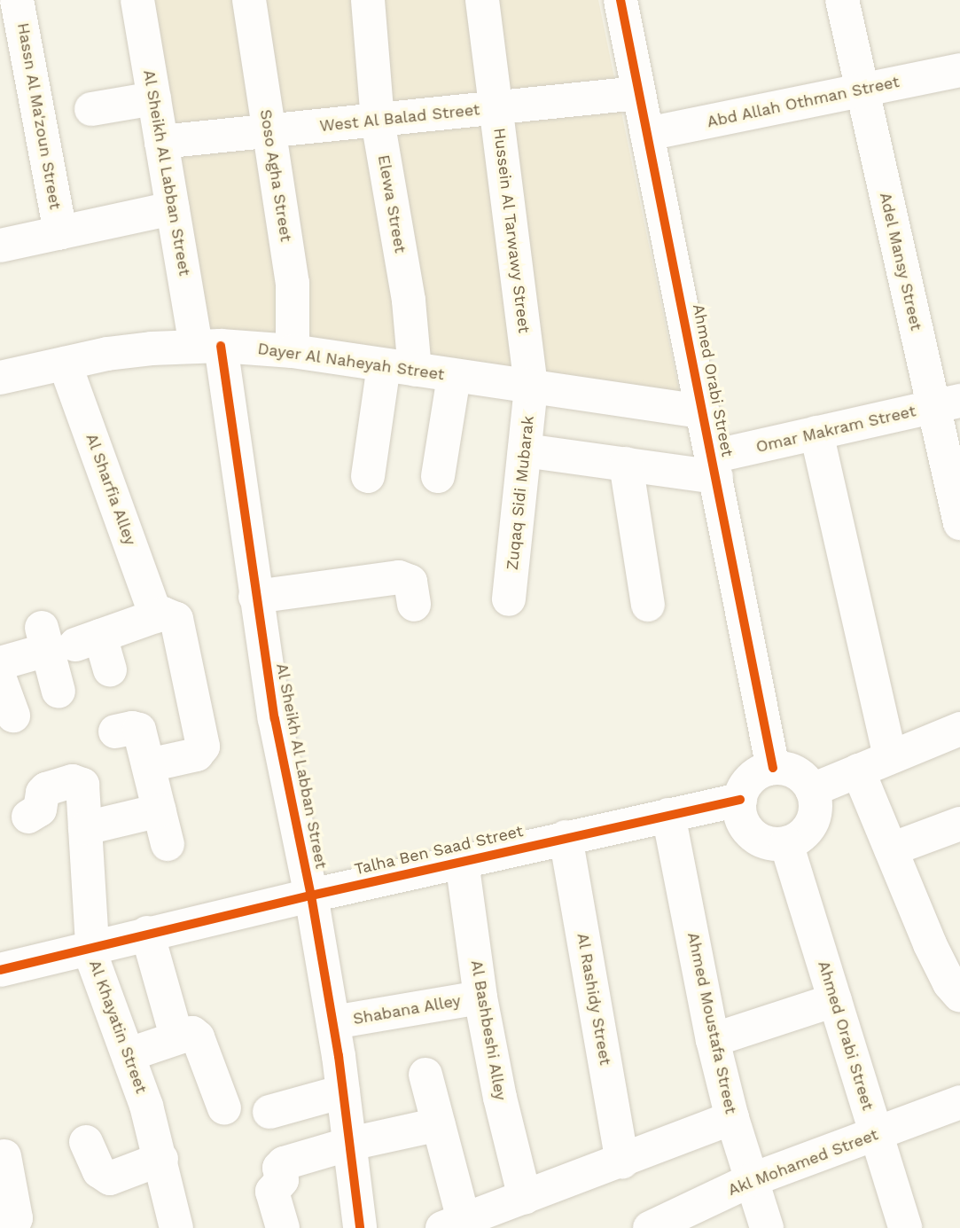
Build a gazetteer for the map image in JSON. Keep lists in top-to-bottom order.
{
  "streets": {
    "street": [
      "Abd Allah Othman Street",
      "Hassn Al Ma'zoun Street",
      "West Al Balad Street",
      "Al Sheikh Al Labban Street",
      "Soso Agha Street",
      "Elewa Street",
      "Hussein Al Tarwawy Street",
      "Adel Mansy Street",
      "Dayer Al Naheyah Street",
      "Ahmed Orabi Street",
      "Omar Makram Street",
      "Al Sharfia Alley",
      "Zuqaq Sidi Mubarak",
      "Talha Ben Saad Street",
      "Al Rashidy Street",
      "Shabana Alley",
      "Ahmed Moustafa Street",
      "Al Khayatin Street",
      "Al Bashbeshi Alley",
      "Akl Mohamed Street"
    ]
  },
  "crossings": [
    ["Abd Allah Othman Street", "Adel Mansy Street"],
    ["Abd Allah Othman Street", "Ahmed Orabi Street"],
    ["West Al Balad Street", "Al Sheikh Al Labban Street"],
    ["West Al Balad Street", "Soso Agha Street"],
    ["West Al Balad Street", "Elewa Street"],
    ["West Al Balad Street", "Hussein Al Tarwawy Street"],
    ["West Al Balad Street", "Ahmed Orabi Street"],
    ["Al Sheikh Al Labban Street", "Dayer Al Naheyah Street"],
    ["Al Sheikh Al Labban Street", "Talha Ben Saad Street"],
    ["Al Sheikh Al Labban Street", "Shabana Alley"],
    ["Soso Agha Street", "Dayer Al Naheyah Street"],
    ["Elewa Street", "Dayer Al Naheyah Street"],
    ["Hussein Al Tarwawy Street", "Dayer Al Naheyah Street"],
    ["Hussein Al Tarwawy Street", "Zuqaq Sidi Mubarak"],
    ["Adel Mansy Street", "Omar Makram Street"],
    ["Dayer Al Naheyah Street", "Ahmed Orabi Street"],
    ["Dayer Al Naheyah Street", "Al Sharfia Alley"],
    ["Dayer Al Naheyah Street", "Zuqaq Sidi Mubarak"],
    ["Ahmed Orabi Street", "Omar Makram Street"],
    ["Ahmed Orabi Street", "Talha Ben Saad Street"],
    ["Ahmed Orabi Street", "Akl Mohamed Street"],
    ["Talha Ben Saad Street", "Al Rashidy Street"],
    ["Talha Ben Saad Street", "Ahmed Moustafa Street"],
    ["Talha Ben Saad Street", "Al Khayatin Street"],
    ["Talha Ben Saad Street", "Al Bashbeshi Alley"],
    ["Shabana Alley", "Al Bashbeshi Alley"],
    ["Ahmed Moustafa Street", "Akl Mohamed Street"]
  ]
}
